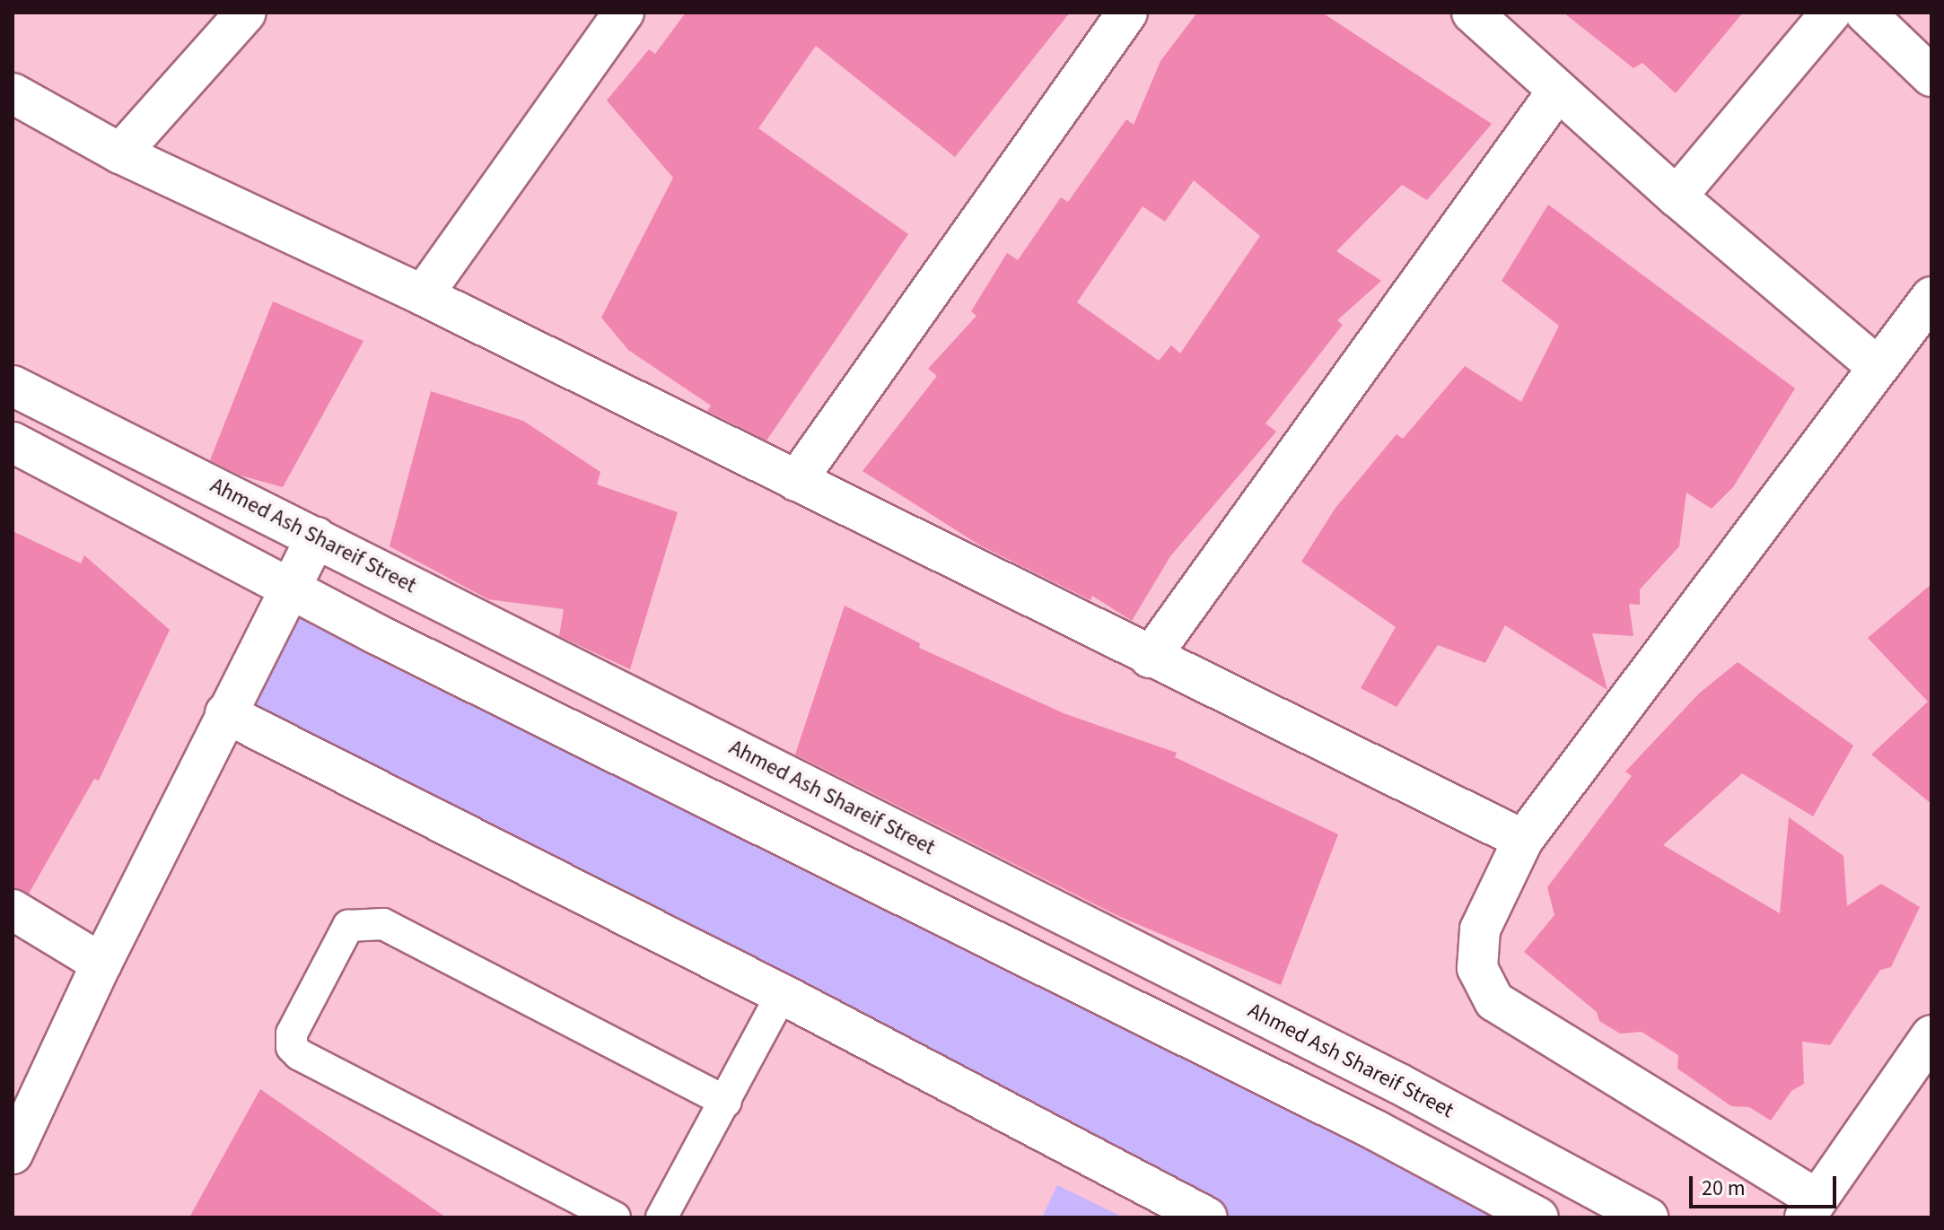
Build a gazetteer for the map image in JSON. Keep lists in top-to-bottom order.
{
  "streets": {
    "street": ["Ahmed Ash Shareif Street"]
  },
  "scale_bar": "20 m"
}
